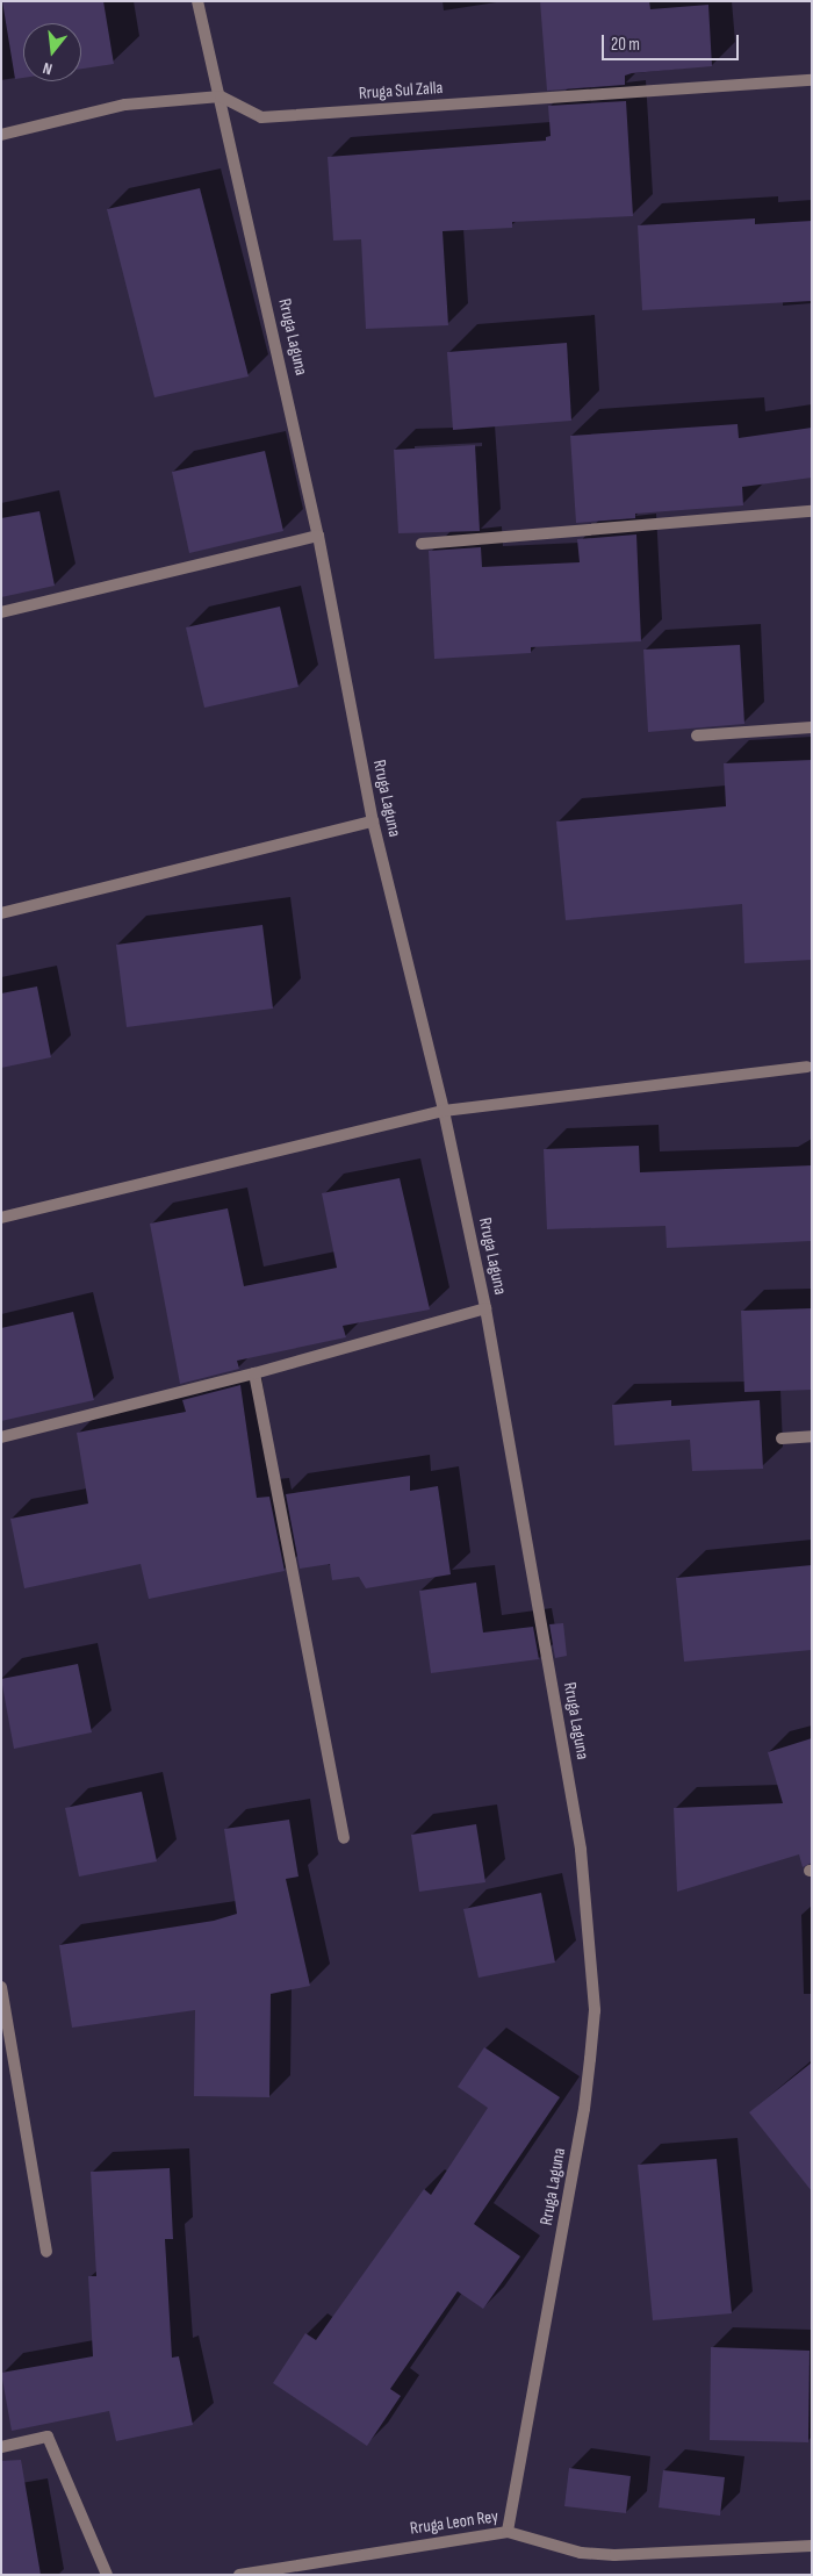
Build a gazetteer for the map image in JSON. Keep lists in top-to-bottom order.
{
  "streets": {
    "street": ["Rruga Sul Zalla", "Rruga Laguna", "Rruga Leon Rey"]
  },
  "crossings": [
    ["Rruga Sul Zalla", "Rruga Laguna"],
    ["Rruga Laguna", "Rruga Leon Rey"]
  ],
  "scale_bar": "20 m",
  "north": "bottom"
}
